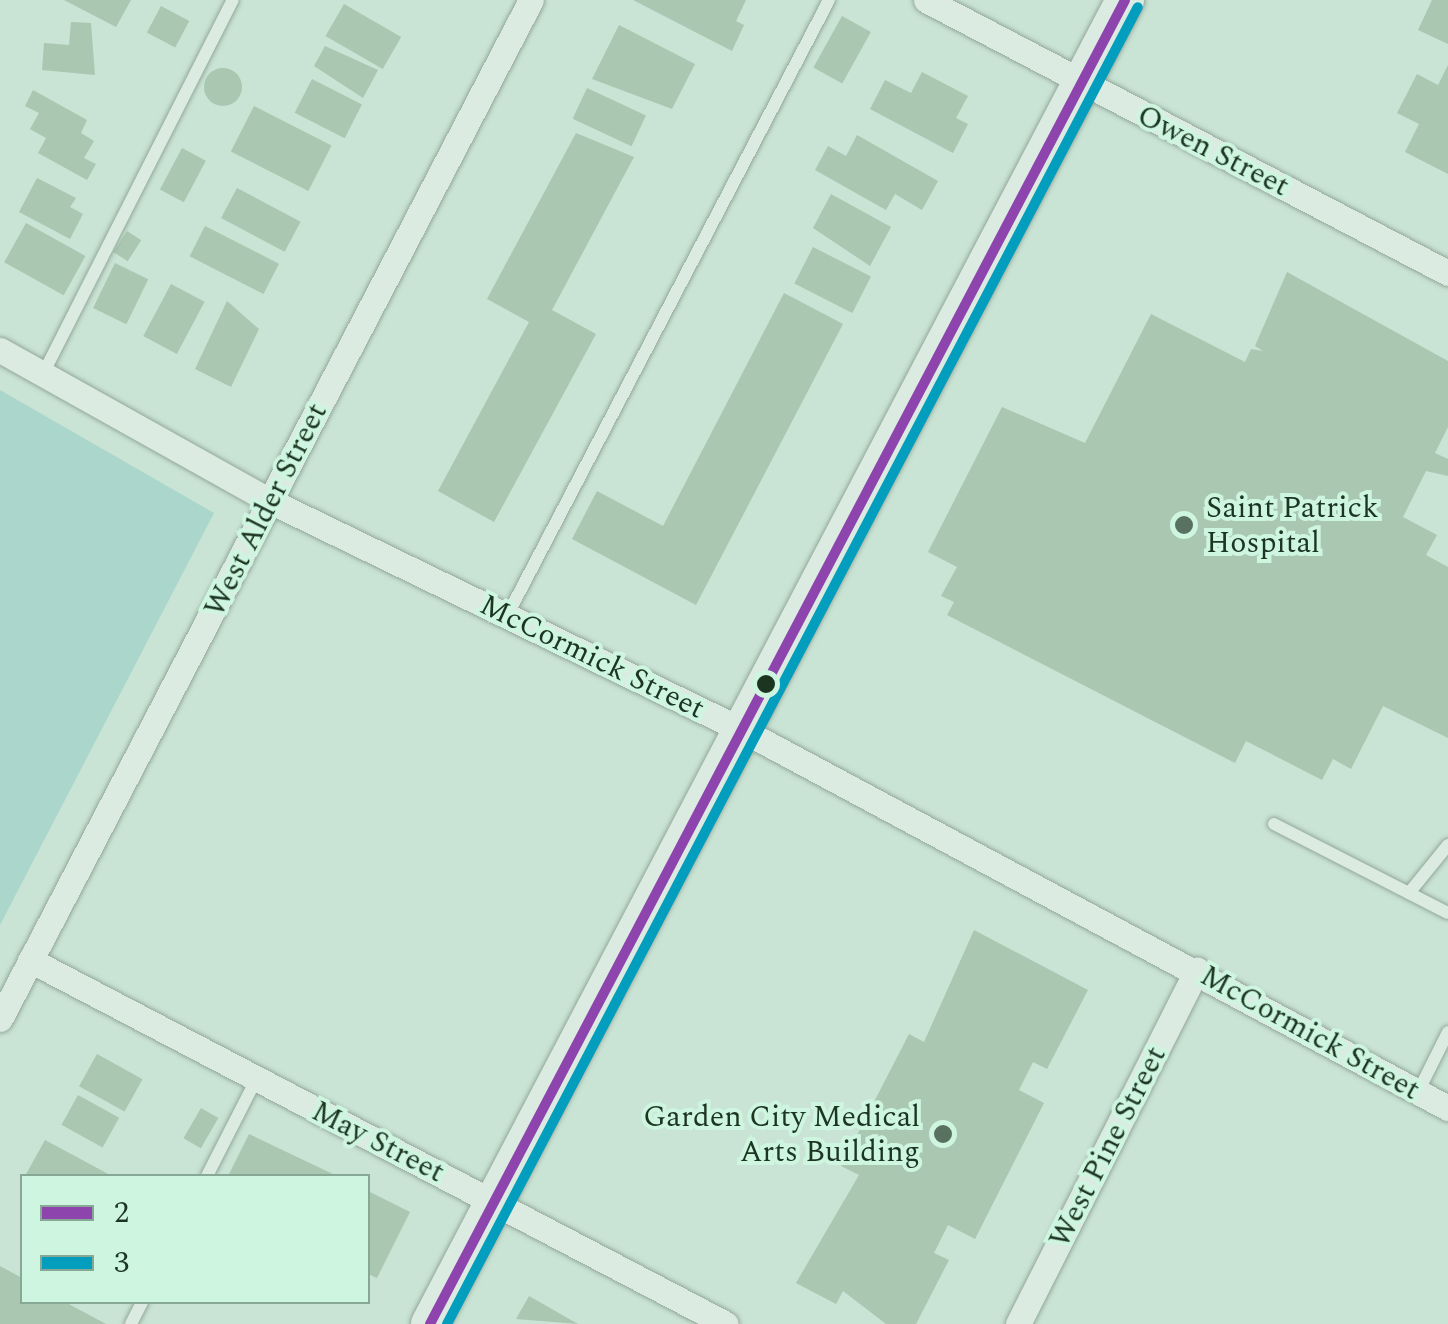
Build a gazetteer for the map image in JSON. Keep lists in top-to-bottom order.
{
  "streets": {
    "street": [
      "Owen Street",
      "West Alder Street",
      "McCormick Street",
      "May Street",
      "West Pine Street"
    ]
  },
  "crossings": [
    ["West Alder Street", "McCormick Street"],
    ["West Alder Street", "May Street"],
    ["McCormick Street", "West Pine Street"]
  ],
  "places": ["Saint Patrick Hospital", "Garden City Medical Arts Building"],
  "lines": ["transit line 2", "transit line 3"],
  "legend": ["2", "3"]
}
